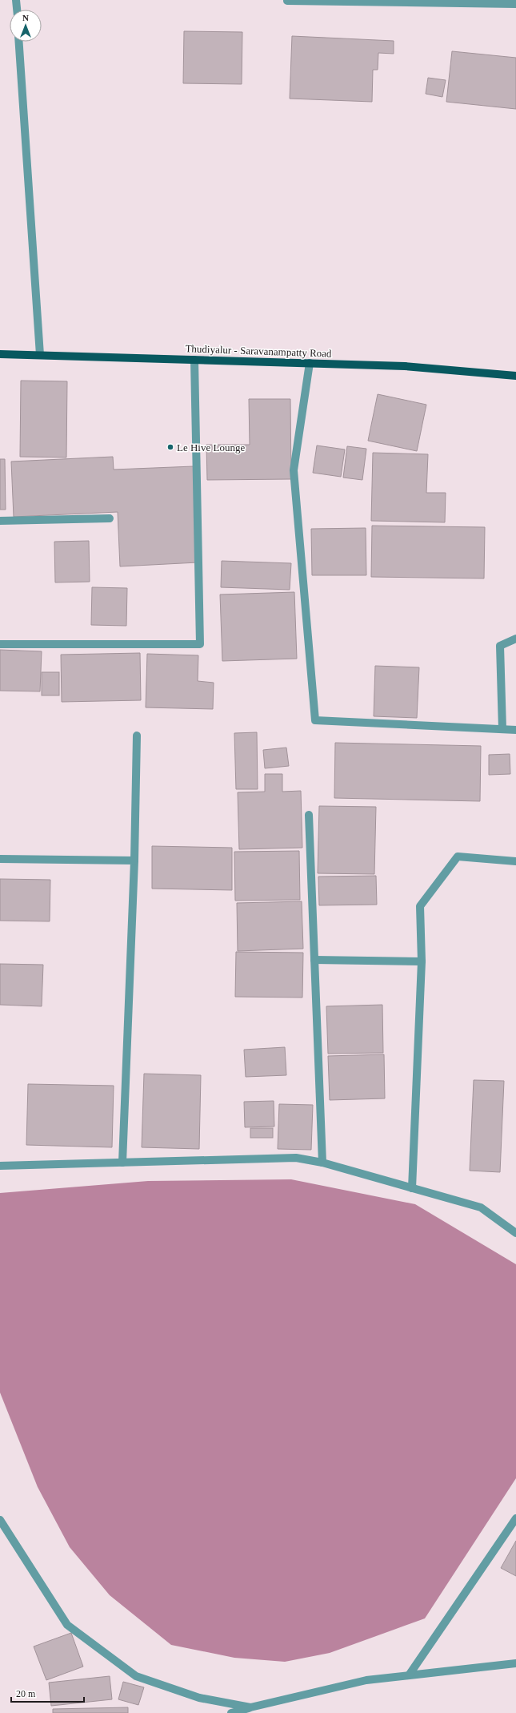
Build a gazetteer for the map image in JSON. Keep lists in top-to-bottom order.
{
  "streets": {
    "main road": ["Thudiyalur - Saravanampatty Road"]
  },
  "places": ["Le Hive Lounge"],
  "scale_bar": "20 m",
  "north": "top"
}
